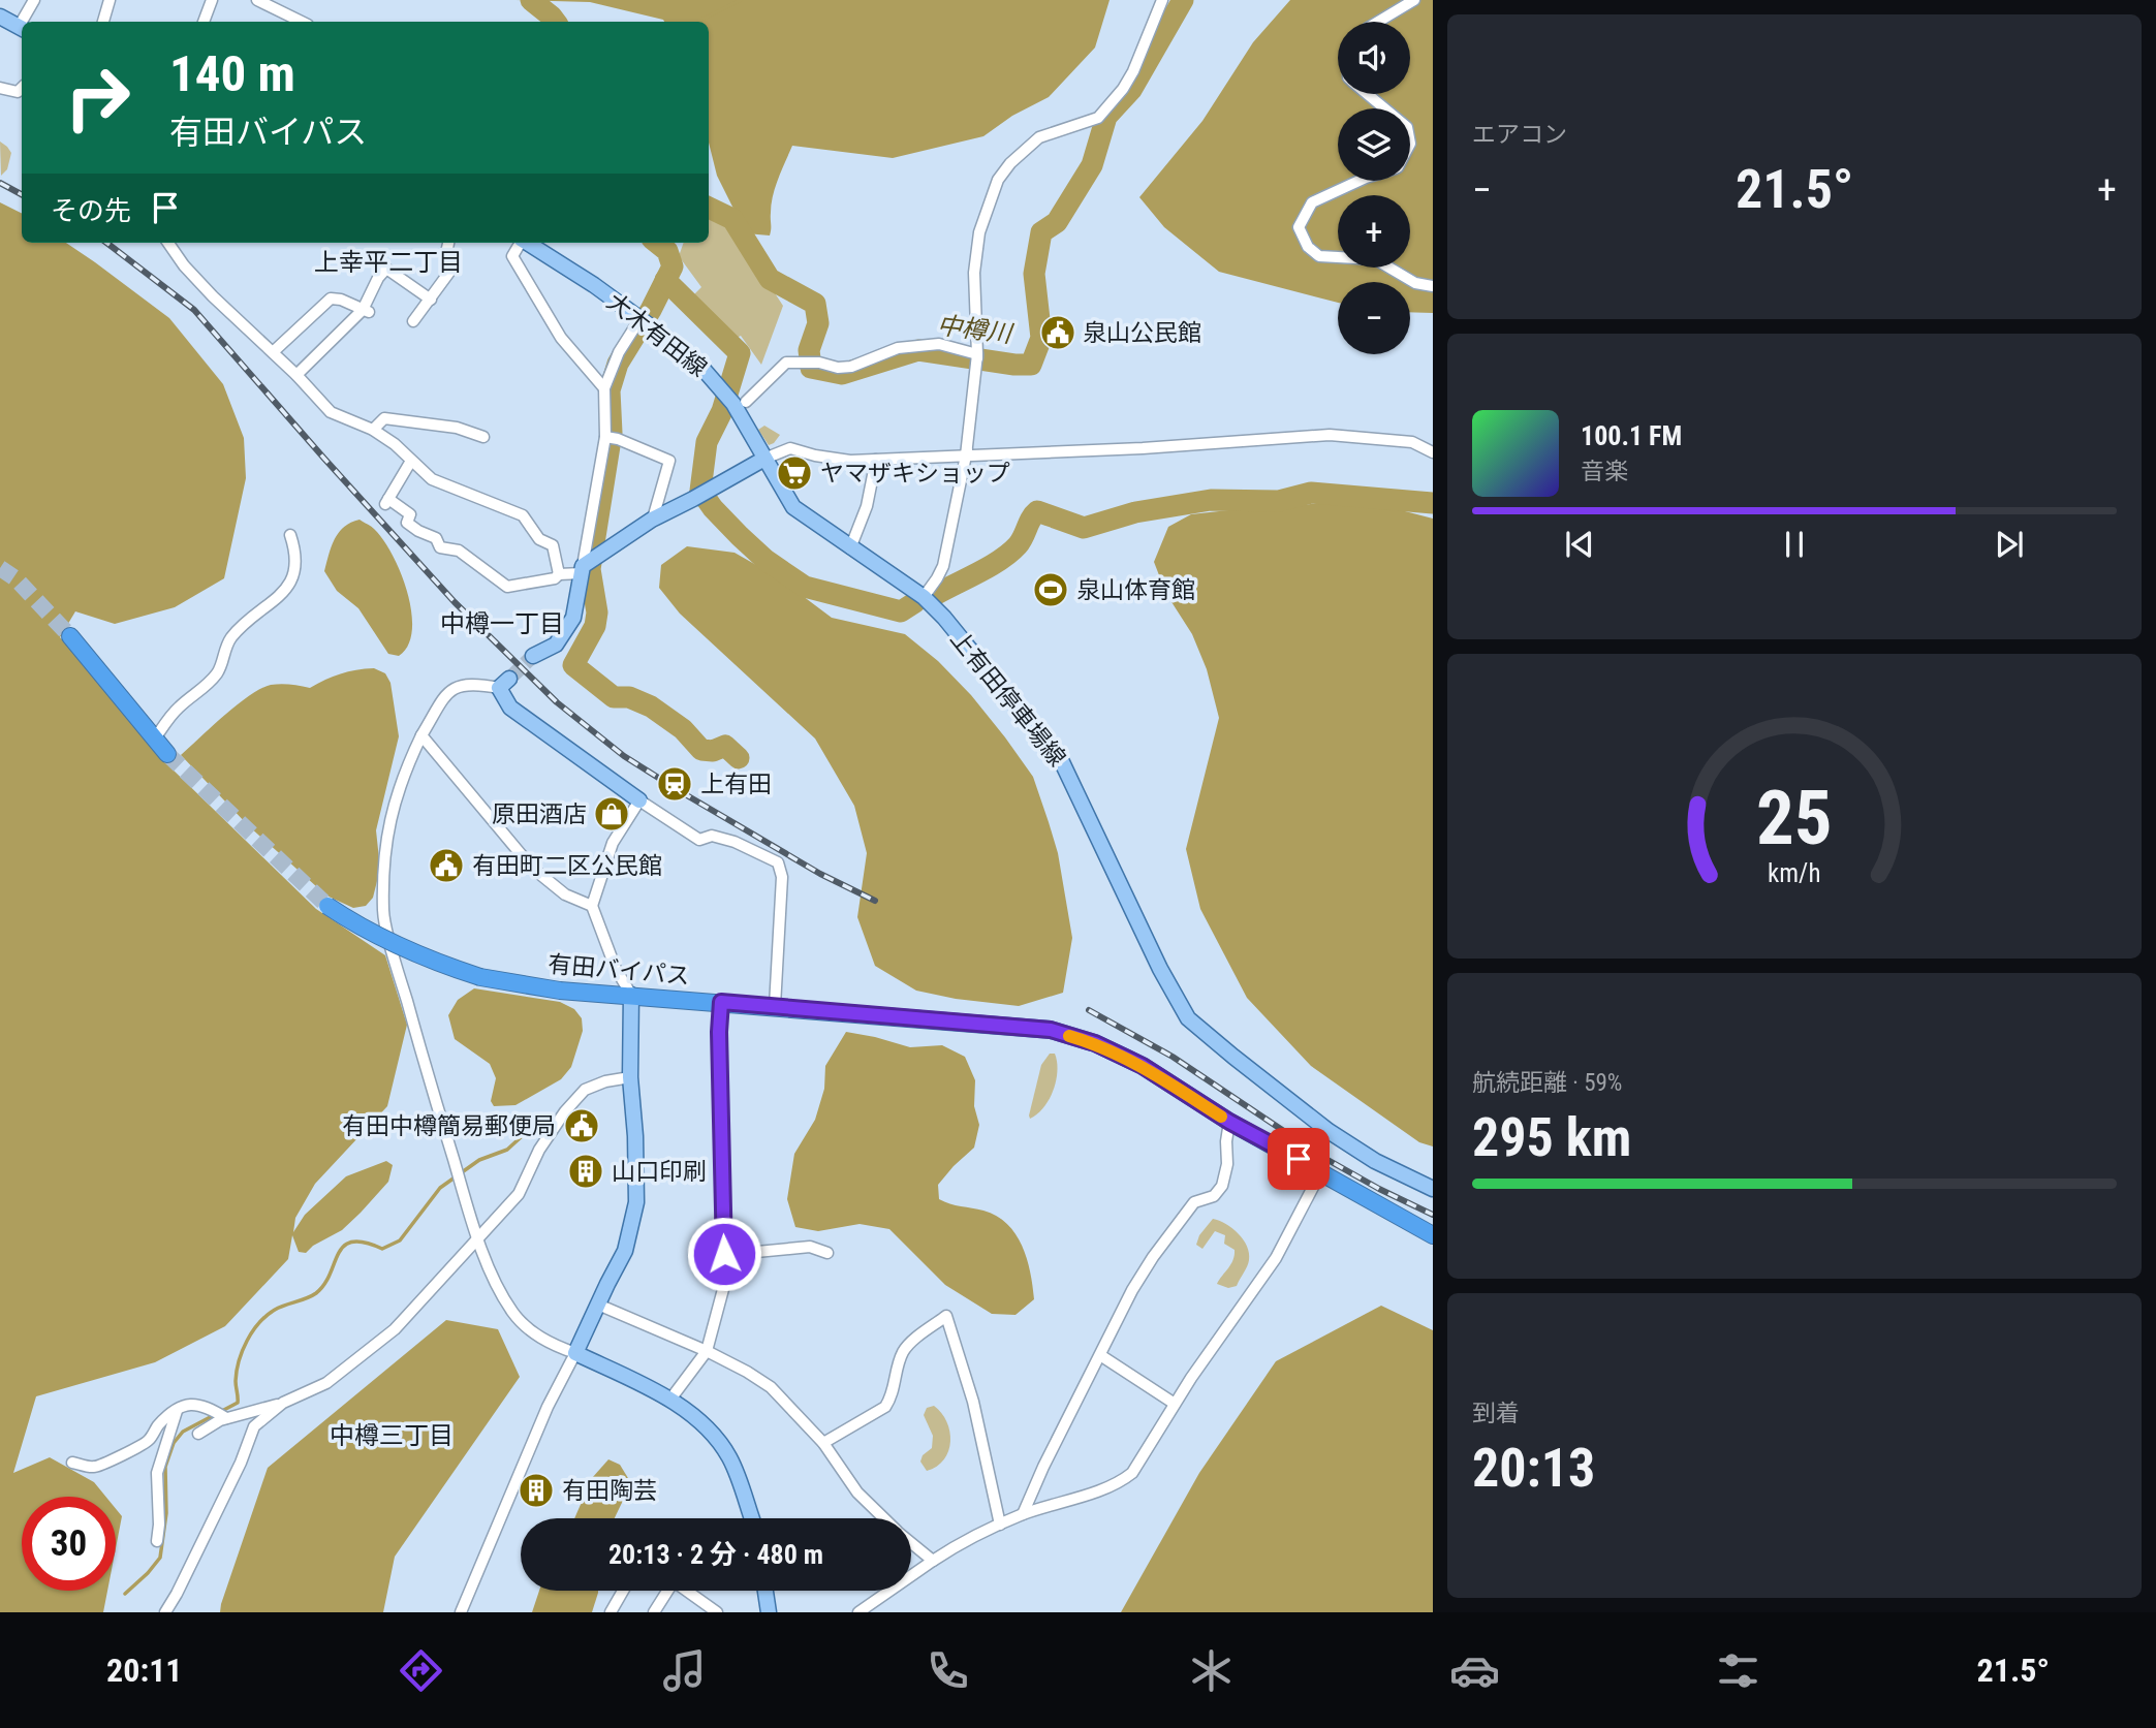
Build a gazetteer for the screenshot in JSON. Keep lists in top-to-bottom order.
{
  "streets": {
    "highway": ["有田バイパス"],
    "main road": ["大木有田線", "上有田停車場線"]
  },
  "crossings": [
    ["大木有田線", "上有田停車場線"]
  ],
  "districts": ["上幸平二丁目", "中樽一丁目", "中樽三丁目"],
  "water": ["中樽川"],
  "places": {
    "public building": ["泉山公民館", "有田町二区公民館", "有田中樽簡易郵便局"],
    "supermarket": ["ヤマザキショップ"],
    "sports": ["泉山体育館"],
    "station": ["上有田"],
    "shop": ["原田酒店"],
    "building": ["山口印刷", "有田陶芸"]
  },
  "page": {
    "tile": [
      "エアコン",
      ["航続距離 · 59%", "295 km"],
      ["到着", "20:13"]
    ],
    "map_buttons": ["+", "−"],
    "turn": ["140 m", "有田バイパス"],
    "heat": ["−", "21.5°", "+"],
    "then": "その先",
    "song": ["100.1 FM", "音楽"],
    "limit": "30",
    "trip": "20:13 · 2 分 · 480 m",
    "tabs": ["20:11", "21.5°"],
    "gauge": ["25", "km/h"]
  }
}
